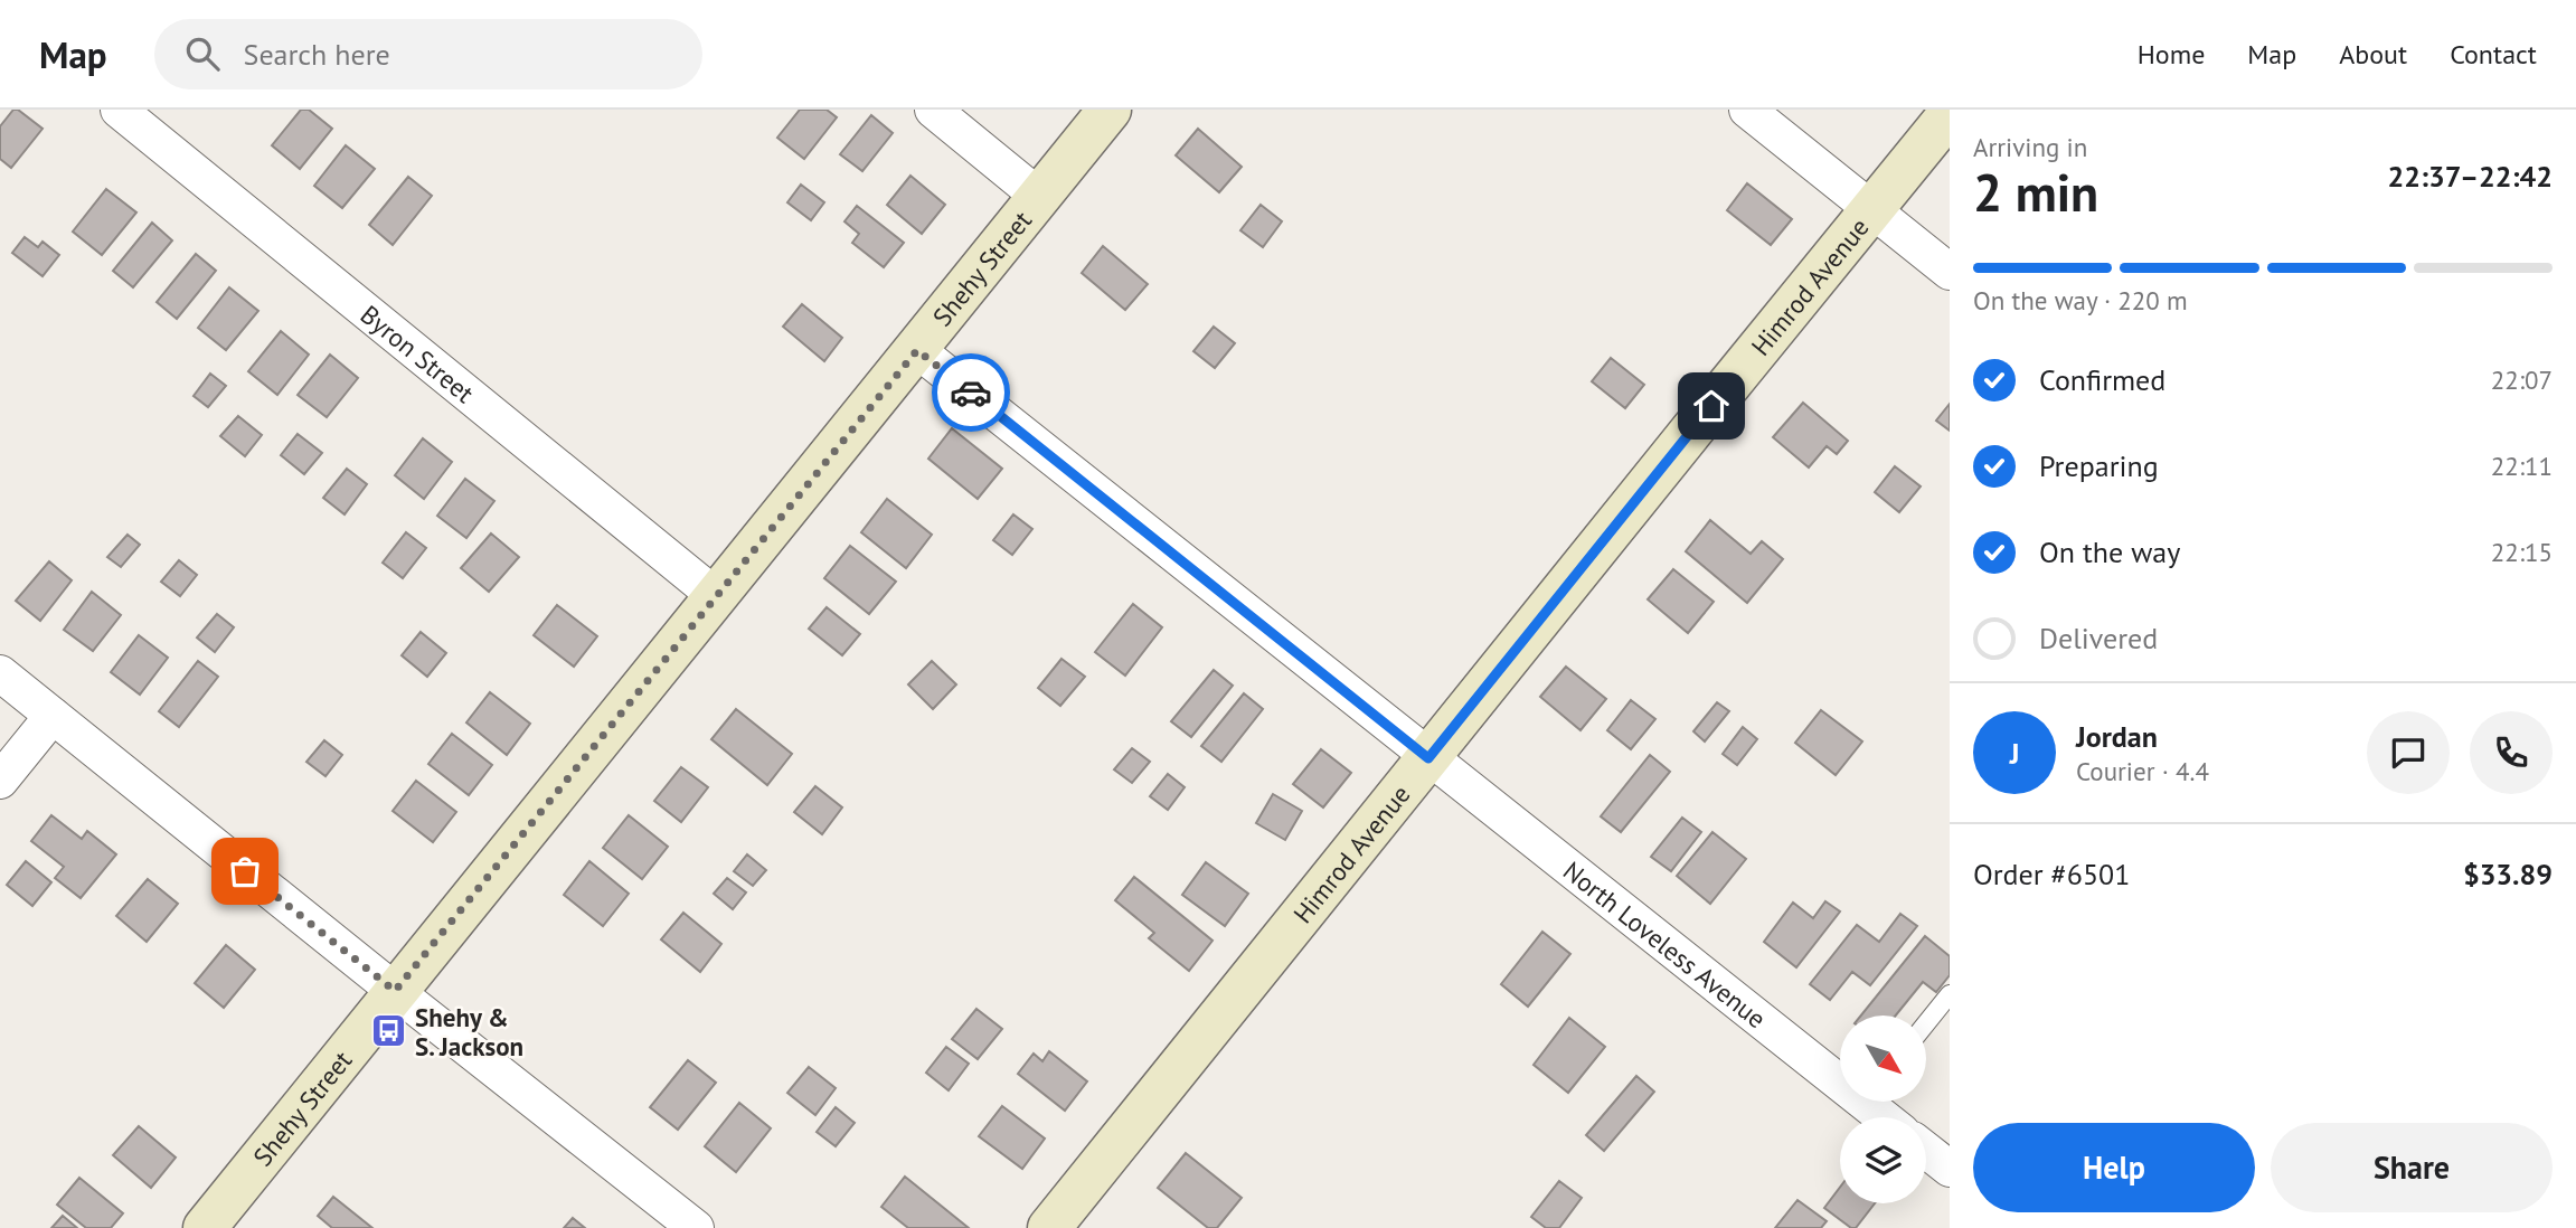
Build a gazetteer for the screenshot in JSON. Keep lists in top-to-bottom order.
{
  "streets": {
    "street": [
      "Shehy Street",
      "Himrod Avenue",
      "Byron Street",
      "North Loveless Avenue"
    ]
  },
  "crossings": [
    ["Shehy Street", "Byron Street"],
    ["Shehy Street", "North Loveless Avenue"],
    ["Himrod Avenue", "North Loveless Avenue"]
  ],
  "places": {
    "bus stop": ["Shehy & S. Jackson"]
  },
  "north": "bottom right",
  "page": {
    "header": "Map",
    "search": "Search here",
    "nav": [
      "Home",
      "Map",
      "About",
      "Contact"
    ],
    "heading": ["2 min", "Arriving in", "22:37–22:42"],
    "panel": [
      "Jordan",
      "Courier · 4.4",
      "Order #6501",
      "$33.89"
    ],
    "bar": "On the way · 220 m",
    "list": [
      ["Confirmed", "22:07"],
      ["Preparing", "22:11"],
      ["On the way", "22:15"],
      "Delivered"
    ],
    "round": "J",
    "buttons": ["Help", "Share"]
  }
}
